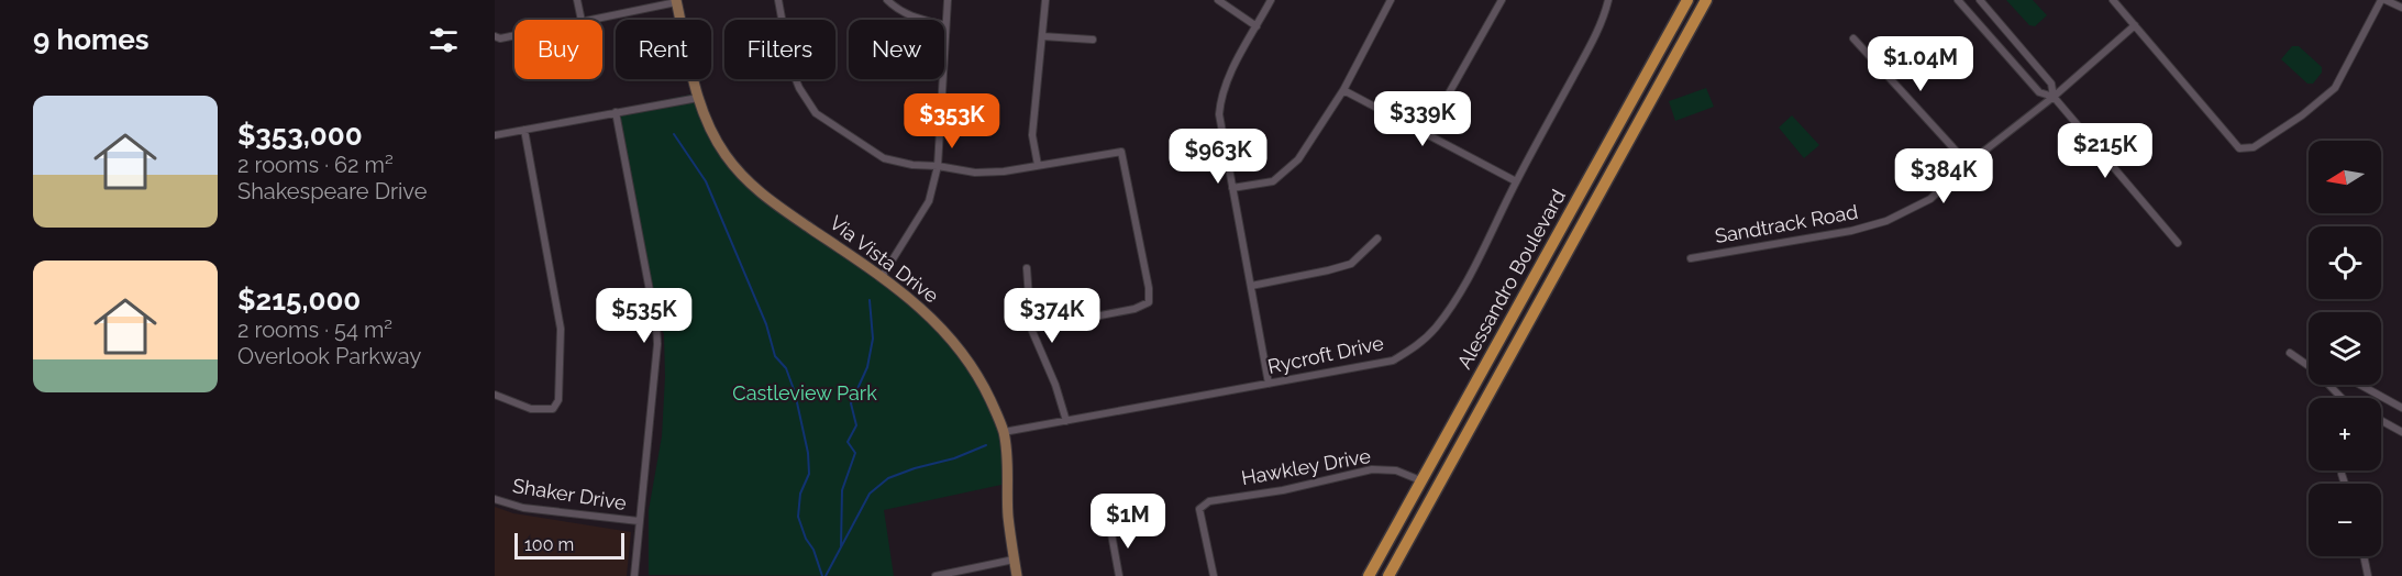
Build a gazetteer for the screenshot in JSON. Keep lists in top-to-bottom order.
{
  "streets": {
    "main road": ["Alessandro Boulevard"],
    "street": [
      "Sandtrack Road",
      "Via Vista Drive",
      "Rycroft Drive",
      "Hawkley Drive",
      "Shaker Drive"
    ]
  },
  "crossings": [
    ["Via Vista Drive", "Rycroft Drive"],
    ["Alessandro Boulevard", "Hawkley Drive"]
  ],
  "parks": ["Castleview Park"],
  "scale_bar": "100 m",
  "north": "left",
  "page": {
    "heading": "9 homes",
    "chip": [
      "Buy",
      "Rent",
      "Filters",
      "New"
    ],
    "price": [
      "$1.04M",
      "$339K",
      "$353K",
      "$215K",
      "$963K",
      "$384K",
      "$535K",
      "$374K",
      "$1M"
    ],
    "list": [
      {
        "name": "$353,000",
        "note": "2 rooms · 62 m² · Shakespeare Drive"
      },
      {
        "name": "$215,000",
        "note": "2 rooms · 54 m² · Overlook Parkway"
      }
    ],
    "map_buttons": ["+", "−"],
    "scale": "100 m"
  }
}
